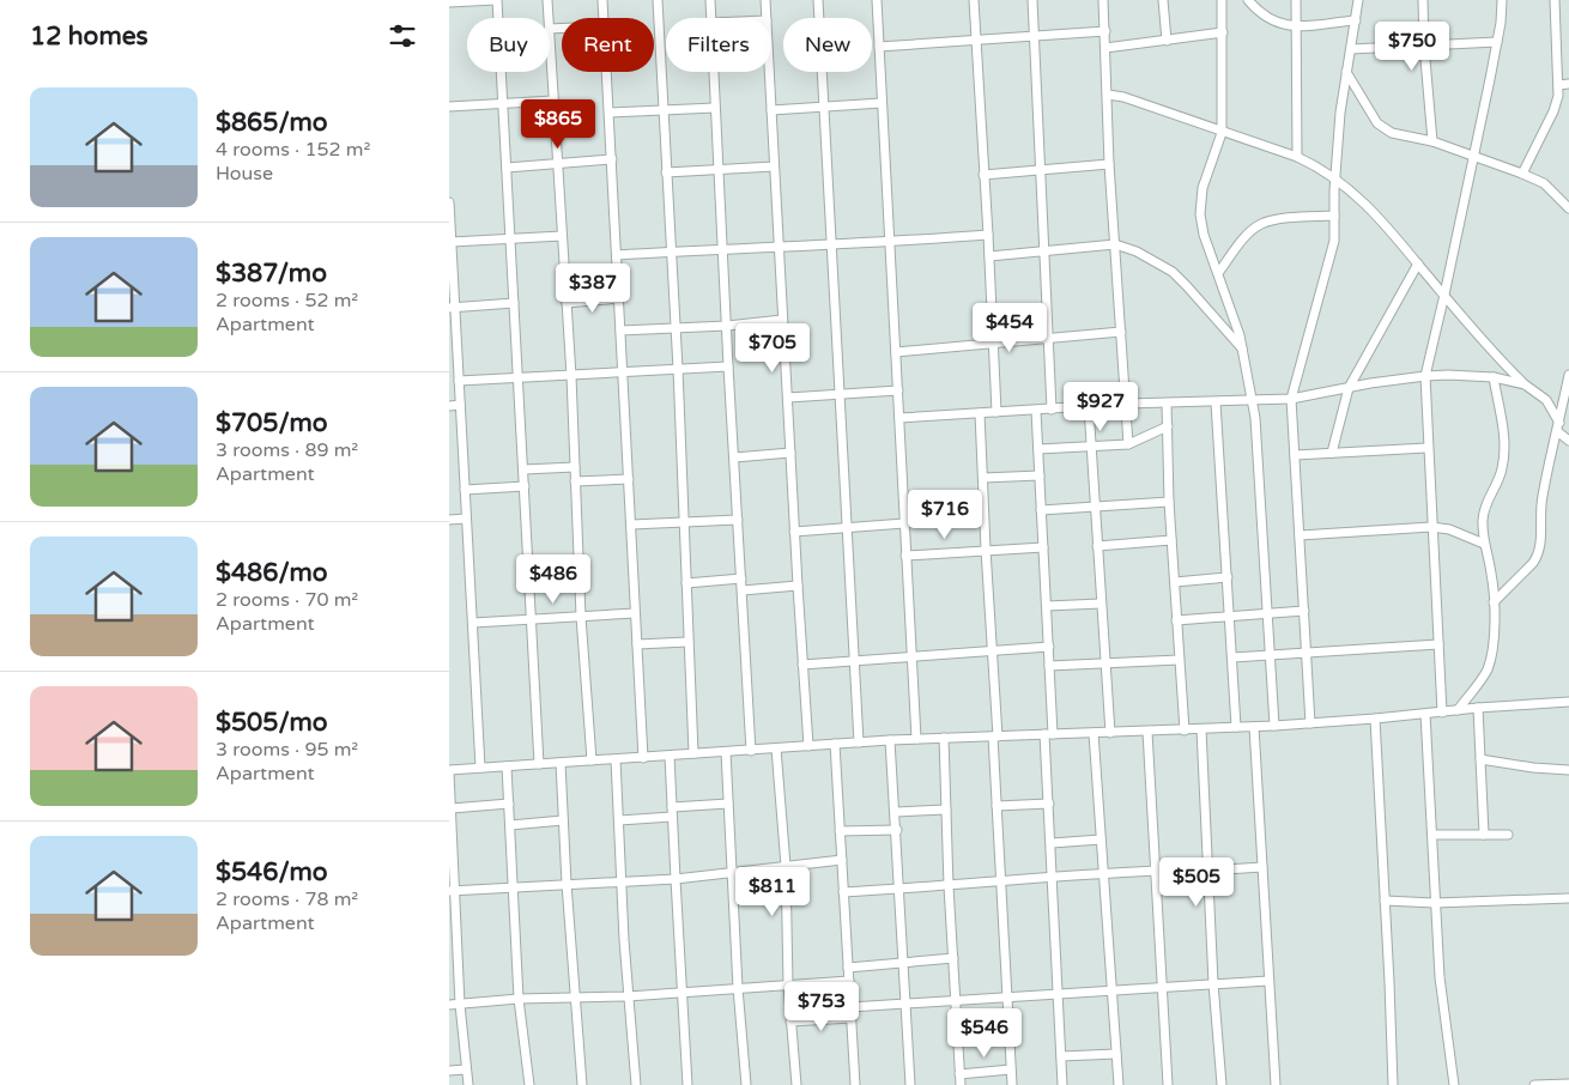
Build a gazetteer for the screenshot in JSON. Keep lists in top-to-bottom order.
{
  "page": {
    "heading": "12 homes",
    "chip": [
      "Buy",
      "Rent",
      "Filters",
      "New"
    ],
    "price": [
      "$750",
      "$865",
      "$387",
      "$454",
      "$705",
      "$927",
      "$716",
      "$486",
      "$505",
      "$811",
      "$753",
      "$546"
    ],
    "list": [
      {
        "name": "$865/mo",
        "note": "4 rooms · 152 m² · House"
      },
      {
        "name": "$387/mo",
        "note": "2 rooms · 52 m² · Apartment"
      },
      {
        "name": "$705/mo",
        "note": "3 rooms · 89 m² · Apartment"
      },
      {
        "name": "$486/mo",
        "note": "2 rooms · 70 m² · Apartment"
      },
      {
        "name": "$505/mo",
        "note": "3 rooms · 95 m² · Apartment"
      },
      {
        "name": "$546/mo",
        "note": "2 rooms · 78 m² · Apartment"
      }
    ]
  }
}
